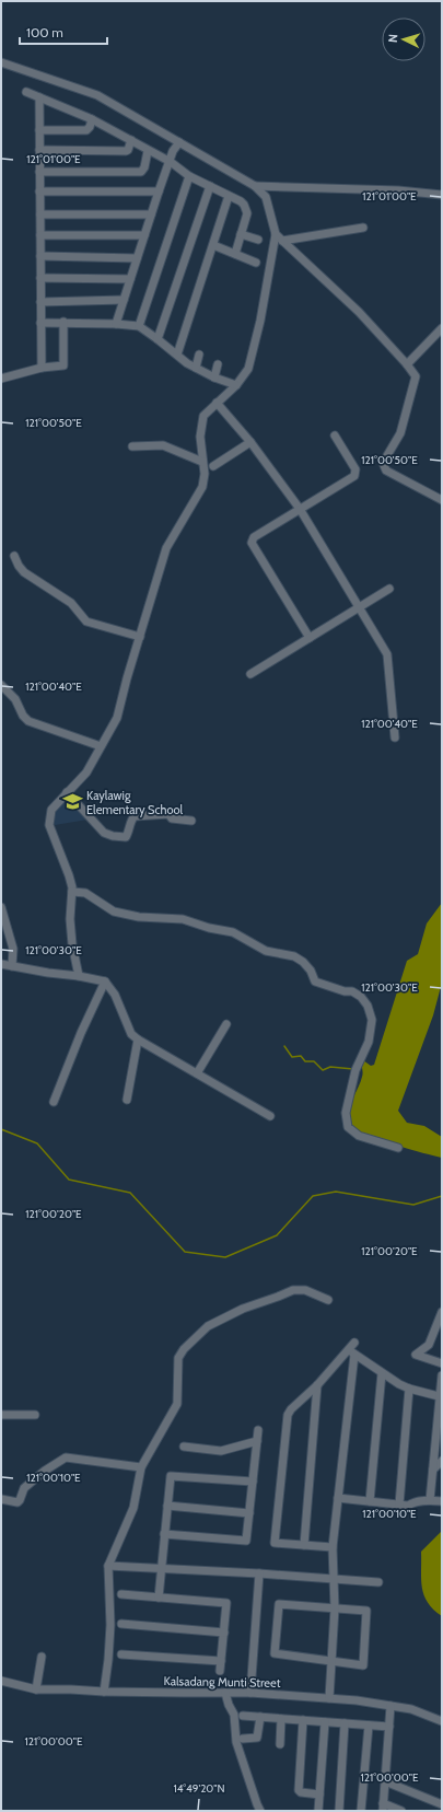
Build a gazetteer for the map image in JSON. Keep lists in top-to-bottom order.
{
  "streets": {
    "street": ["Kalsadang Munti Street"]
  },
  "places": {
    "school or university": ["Kaylawig Elementary School"]
  },
  "scale_bar": "100 m",
  "north": "left",
  "coordinates": [
    "121°01'00\"E",
    "121°00'50\"E",
    "121°00'40\"E",
    "121°00'30\"E",
    "121°00'20\"E",
    "121°00'10\"E",
    "121°00'00\"E",
    "14°49'20\"N"
  ]
}
